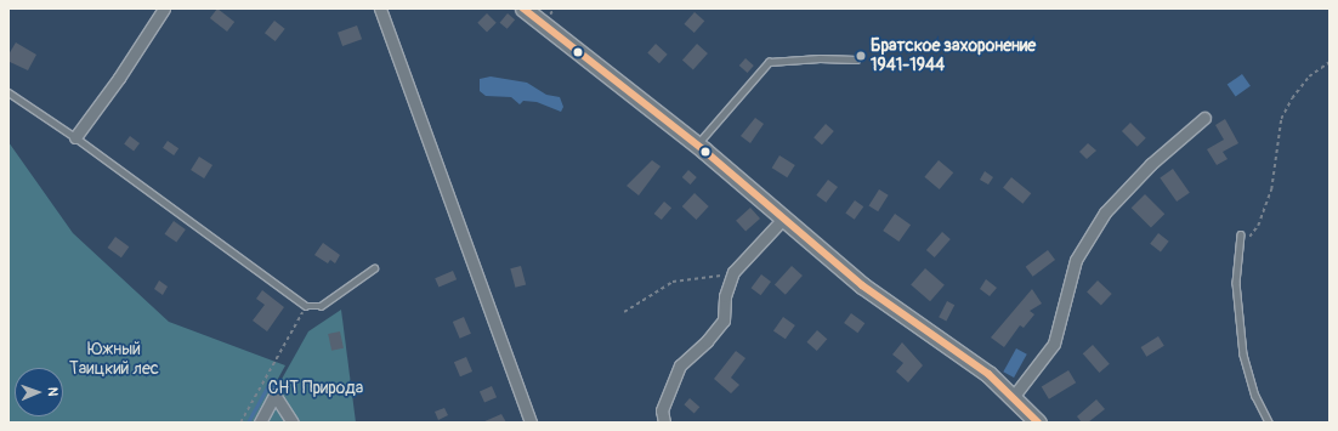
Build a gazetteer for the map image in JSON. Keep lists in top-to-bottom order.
{
  "parks": ["Южный Таицкий лес", "СНТ Природа"],
  "places": ["Братское захоронение 1941-1944"],
  "north": "right"
}
